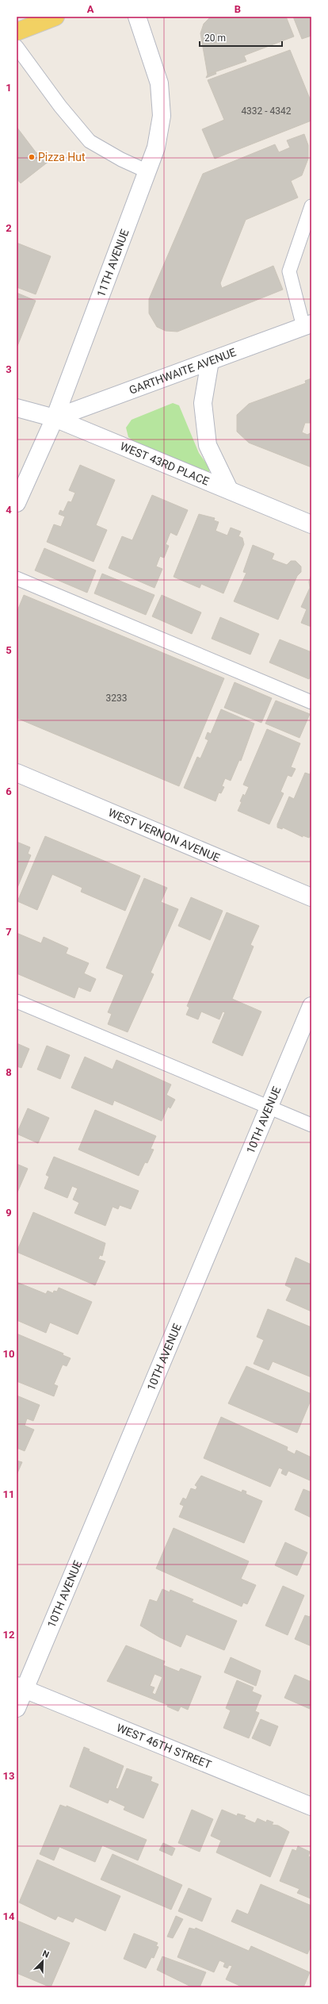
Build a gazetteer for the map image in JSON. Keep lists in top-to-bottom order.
{
  "streets": {
    "street": [
      "11TH AVENUE",
      "GARTHWAITE AVENUE",
      "WEST 43RD PLACE",
      "WEST VERNON AVENUE",
      "10TH AVENUE",
      "WEST 46TH STREET"
    ]
  },
  "crossings": [
    ["11TH AVENUE", "GARTHWAITE AVENUE"],
    ["11TH AVENUE", "WEST 43RD PLACE"],
    ["GARTHWAITE AVENUE", "WEST 43RD PLACE"],
    ["10TH AVENUE", "WEST 46TH STREET"]
  ],
  "places": ["Pizza Hut"],
  "house_numbers": ["4332 - 4342", "3233"],
  "scale_bar": "20 m",
  "north": "top right",
  "grid": {
    "columns": ["A", "B"],
    "rows": [
      "1",
      "2",
      "3",
      "4",
      "5",
      "6",
      "7",
      "8",
      "9",
      "10",
      "11",
      "12",
      "13",
      "14"
    ]
  }
}
